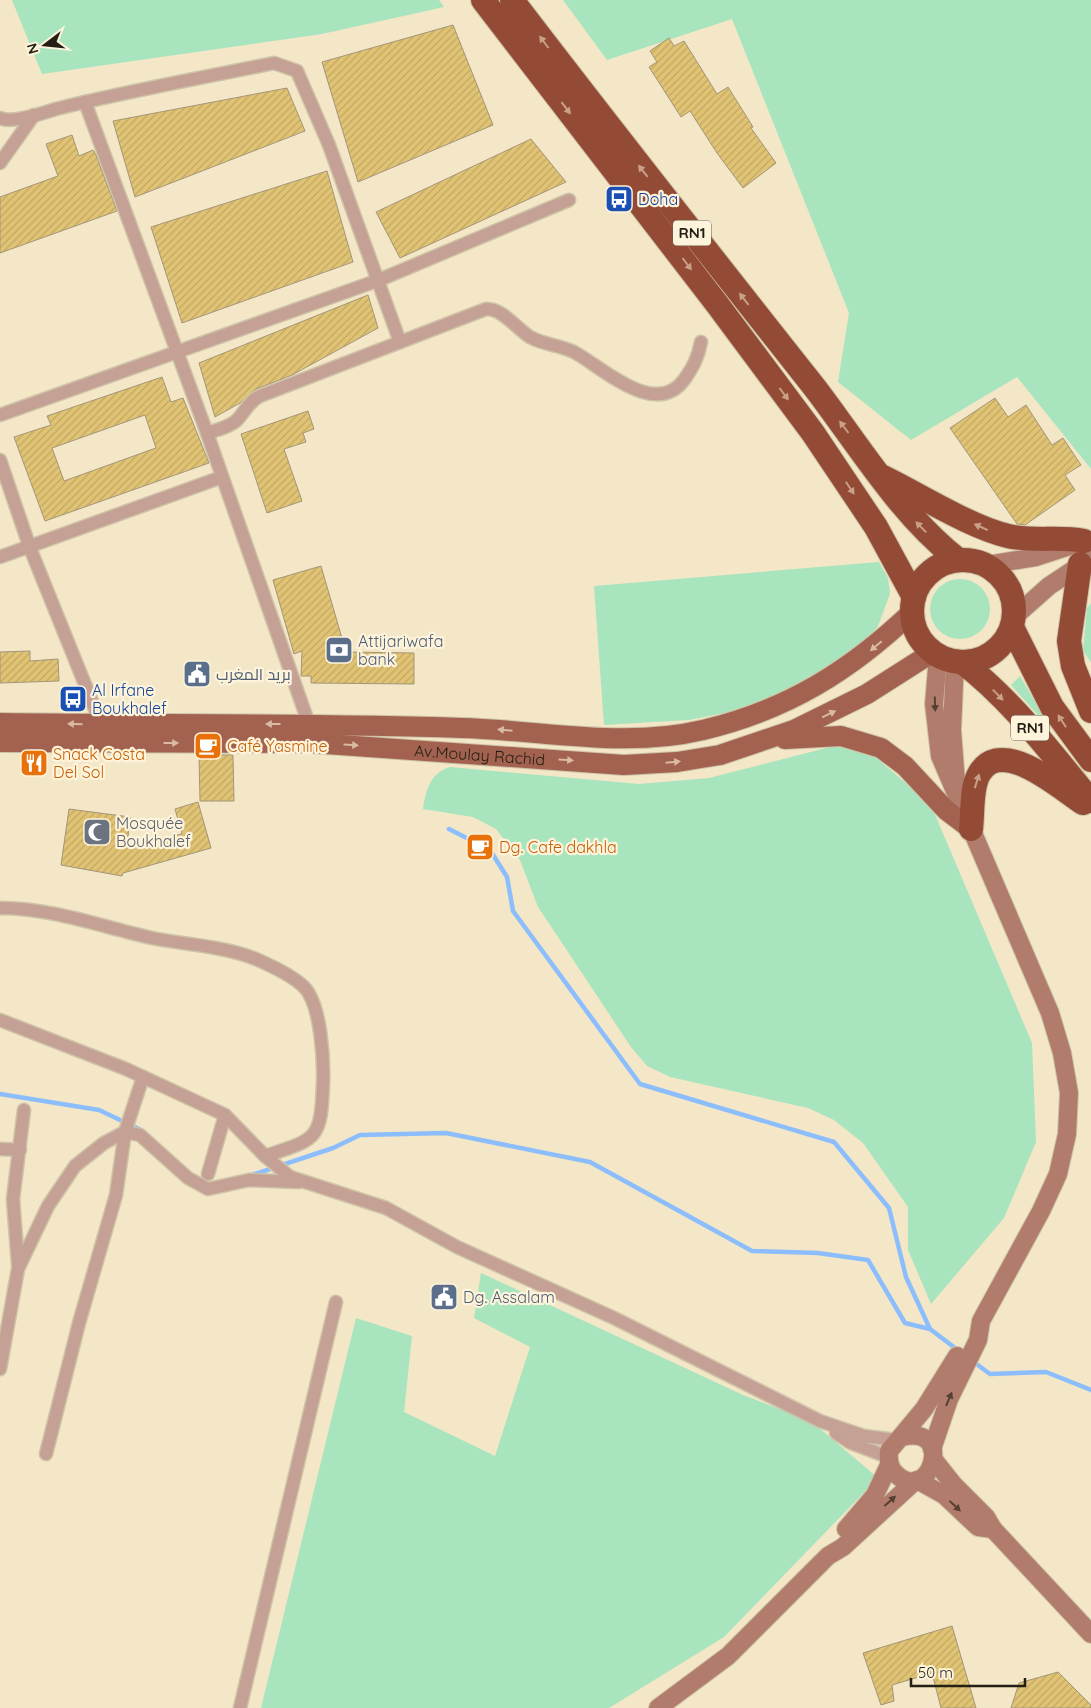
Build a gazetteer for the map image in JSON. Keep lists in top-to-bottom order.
{
  "streets": {
    "highway": ["RN1"],
    "main road": ["Av.Moulay Rachid"]
  },
  "crossings": [
    ["RN1", "Av.Moulay Rachid"]
  ],
  "places": {
    "bus stop": ["Doha", "Al Irfane Boukhalef"],
    "bank": ["Attijariwafa bank"],
    "public building": ["بريد المغرب", "Dg. Assalam"],
    "cafe": ["Café Yasmine", "Dg. Cafe dakhla"],
    "restaurant": ["Snack Costa Del Sol"],
    "mosque": ["Mosquée Boukhalef"]
  },
  "scale_bar": "50 m",
  "north": "left"
}
